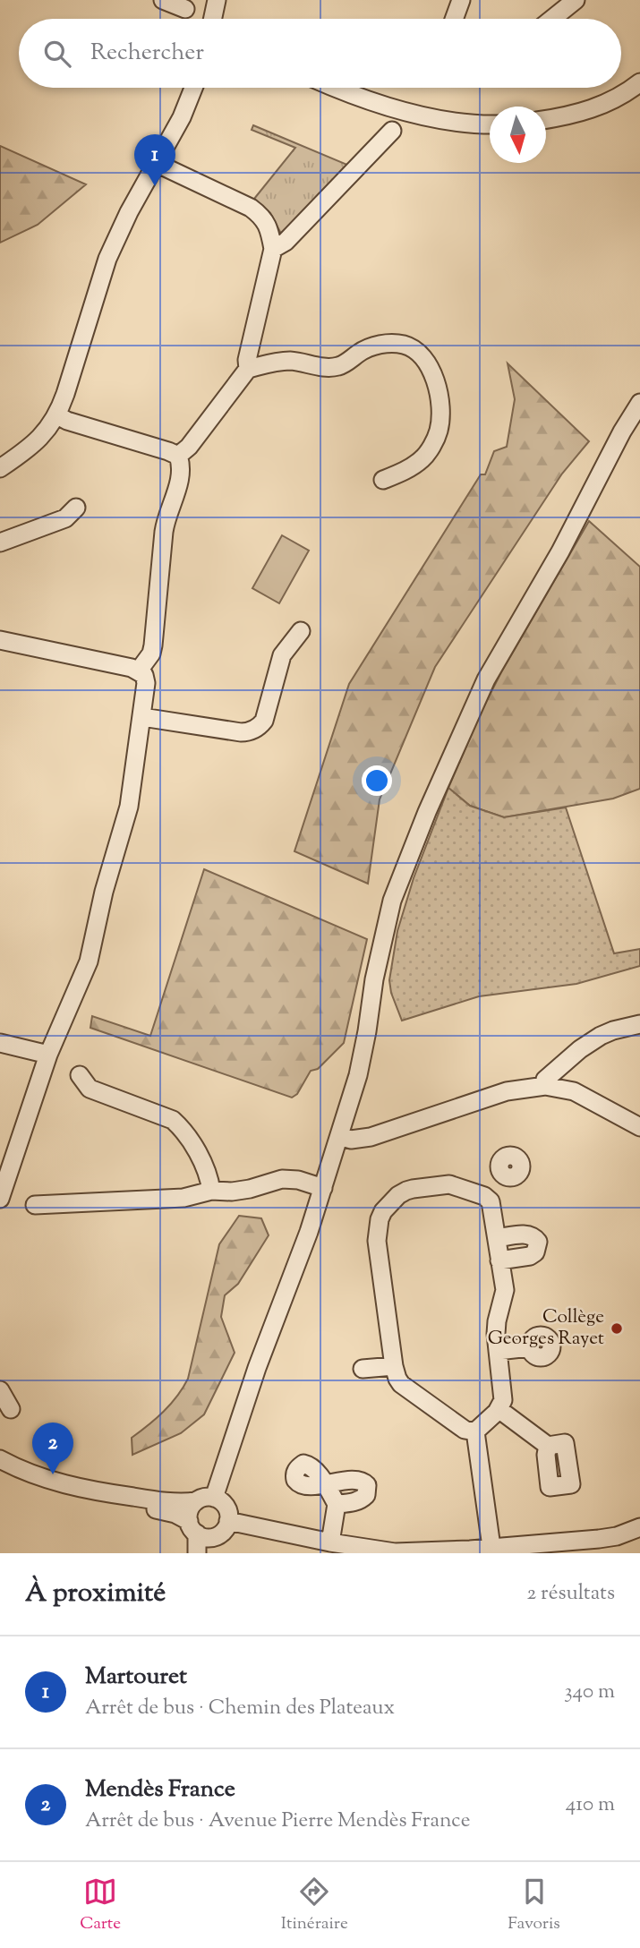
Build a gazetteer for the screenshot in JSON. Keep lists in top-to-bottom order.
{
  "places": ["Collège Georges Rayet"],
  "north": "bottom",
  "page": {
    "search": "Rechercher",
    "pins": ["1", "2"],
    "heading": ["À proximité", "2 résultats"],
    "list": [
      {
        "mark": "1",
        "name": "Martouret",
        "note": "Arrêt de bus · Chemin des Plateaux",
        "value": "340 m"
      },
      {
        "mark": "2",
        "name": "Mendès France",
        "note": "Arrêt de bus · Avenue Pierre Mendès France",
        "value": "410 m"
      }
    ],
    "nav": ["Carte", "Itinéraire", "Favoris"]
  }
}
